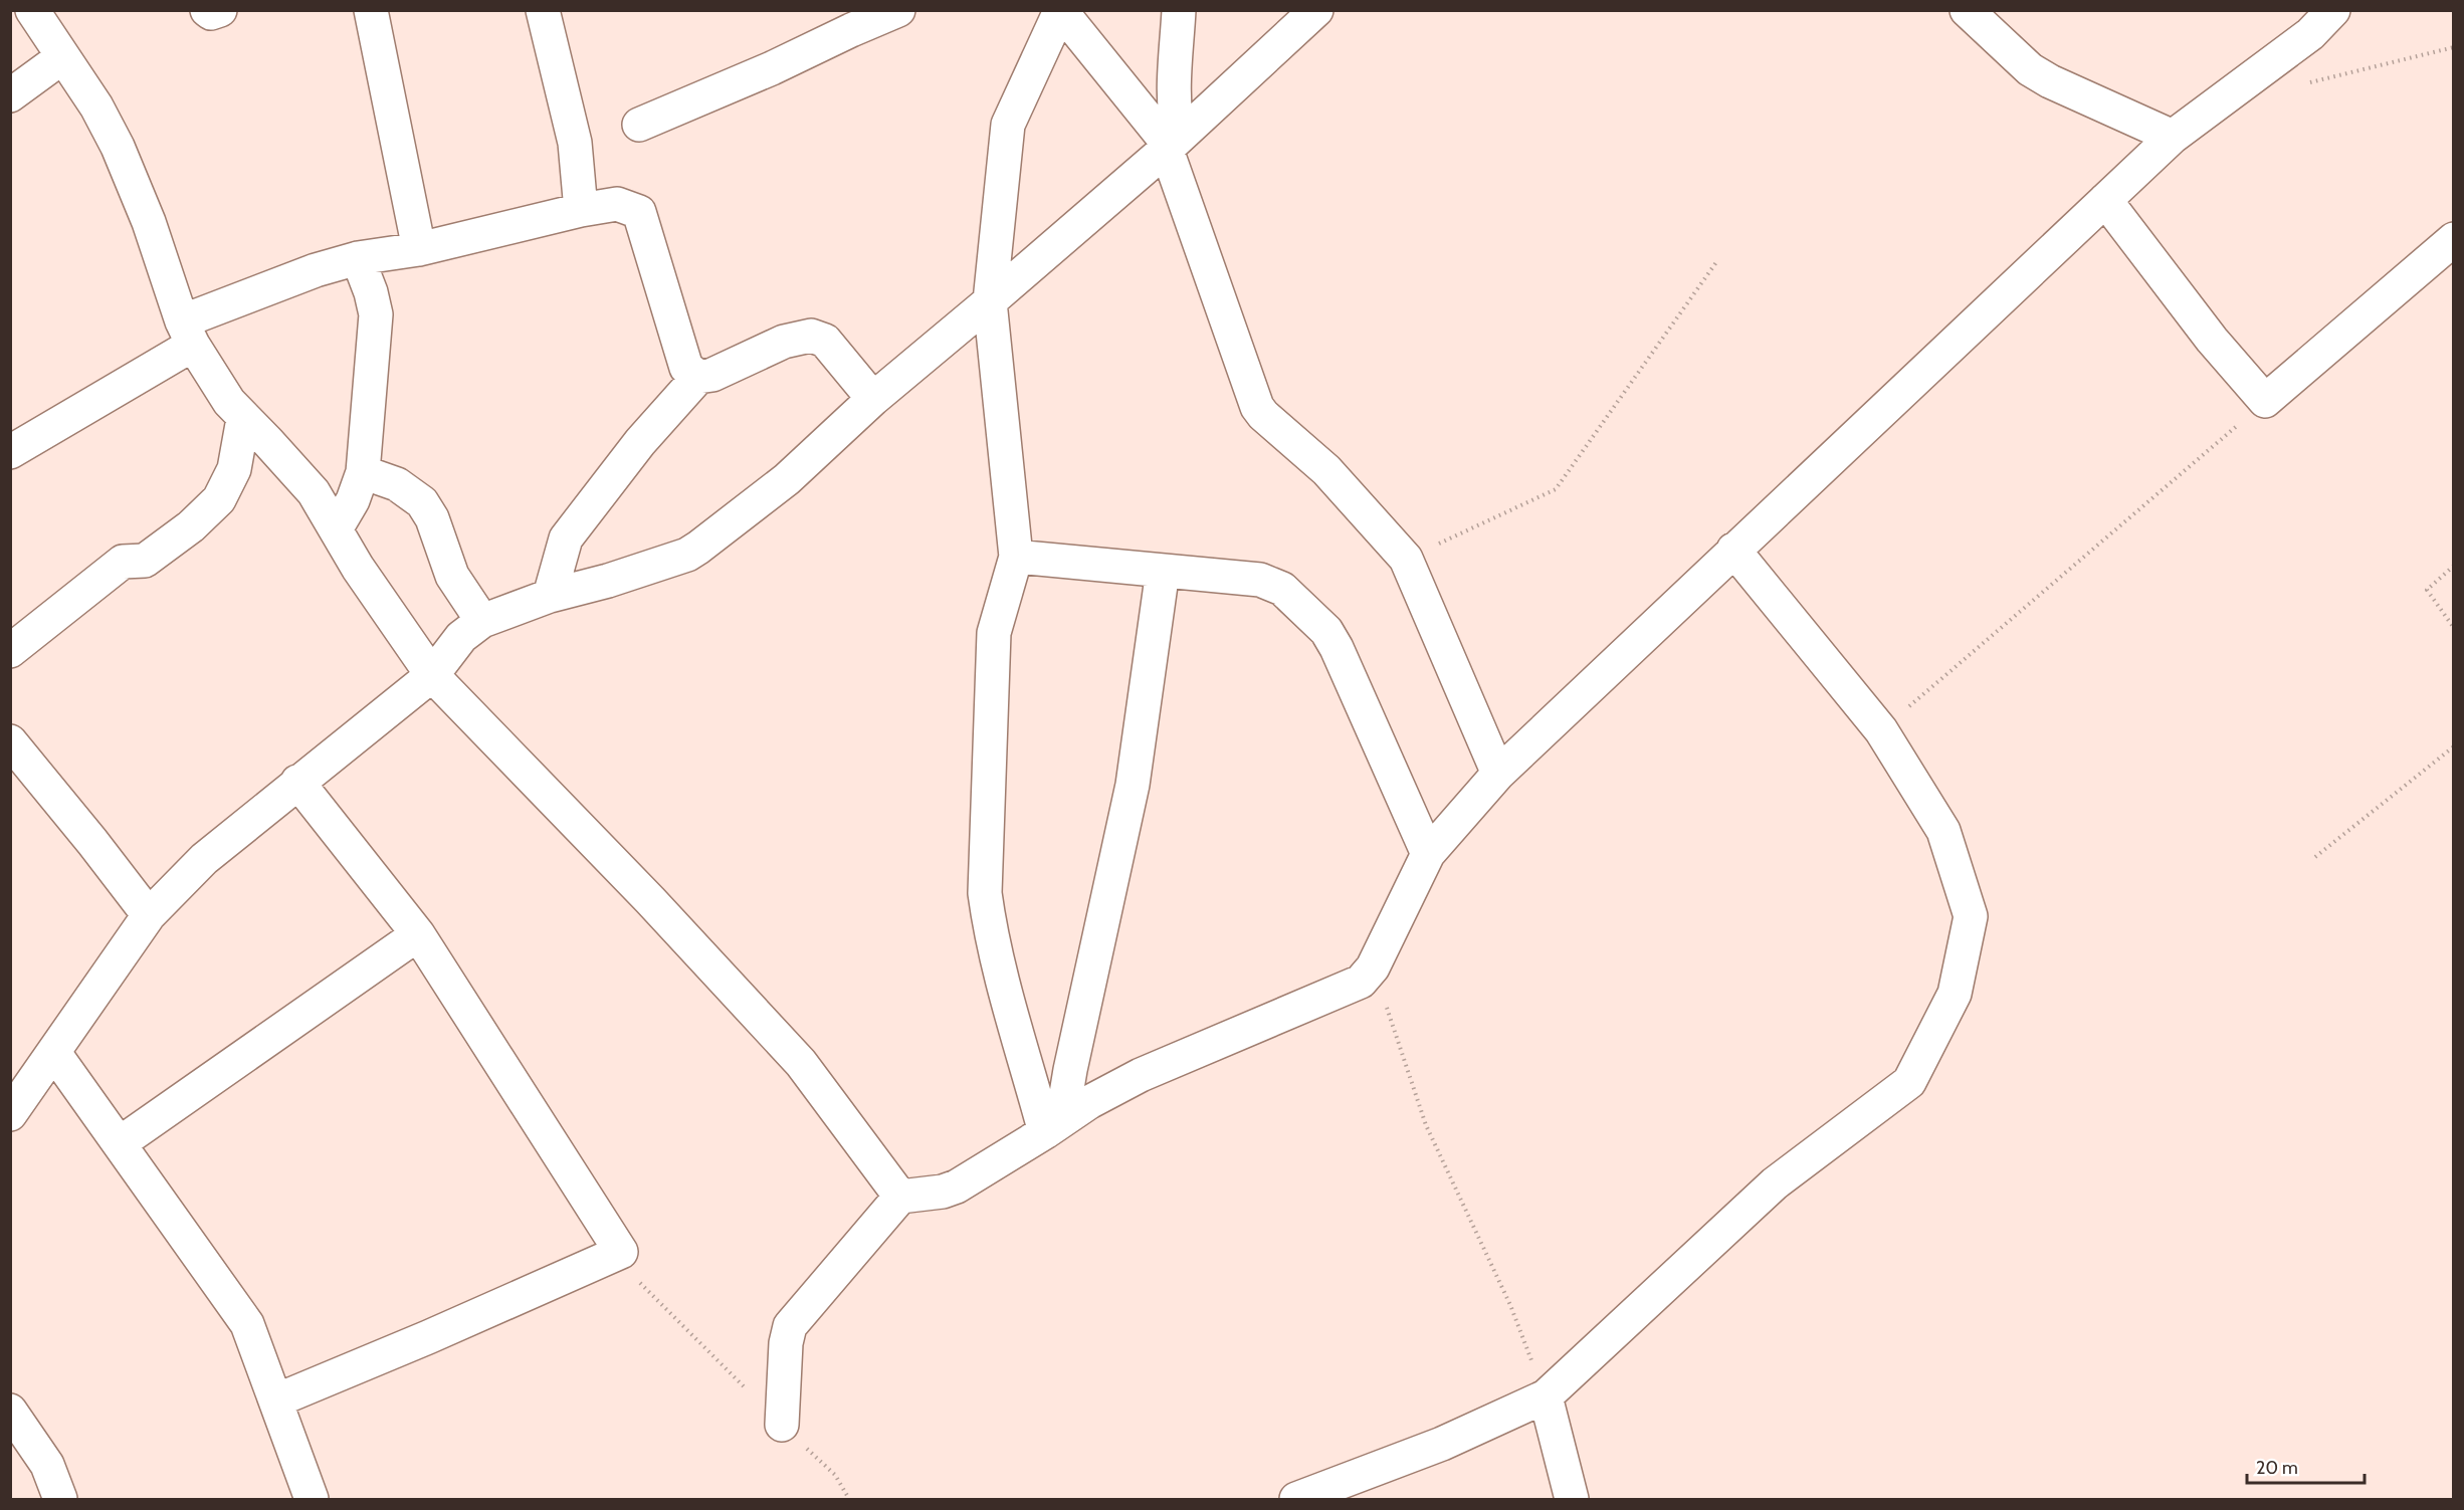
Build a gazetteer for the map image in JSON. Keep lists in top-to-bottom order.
{
  "scale_bar": "20 m"
}
